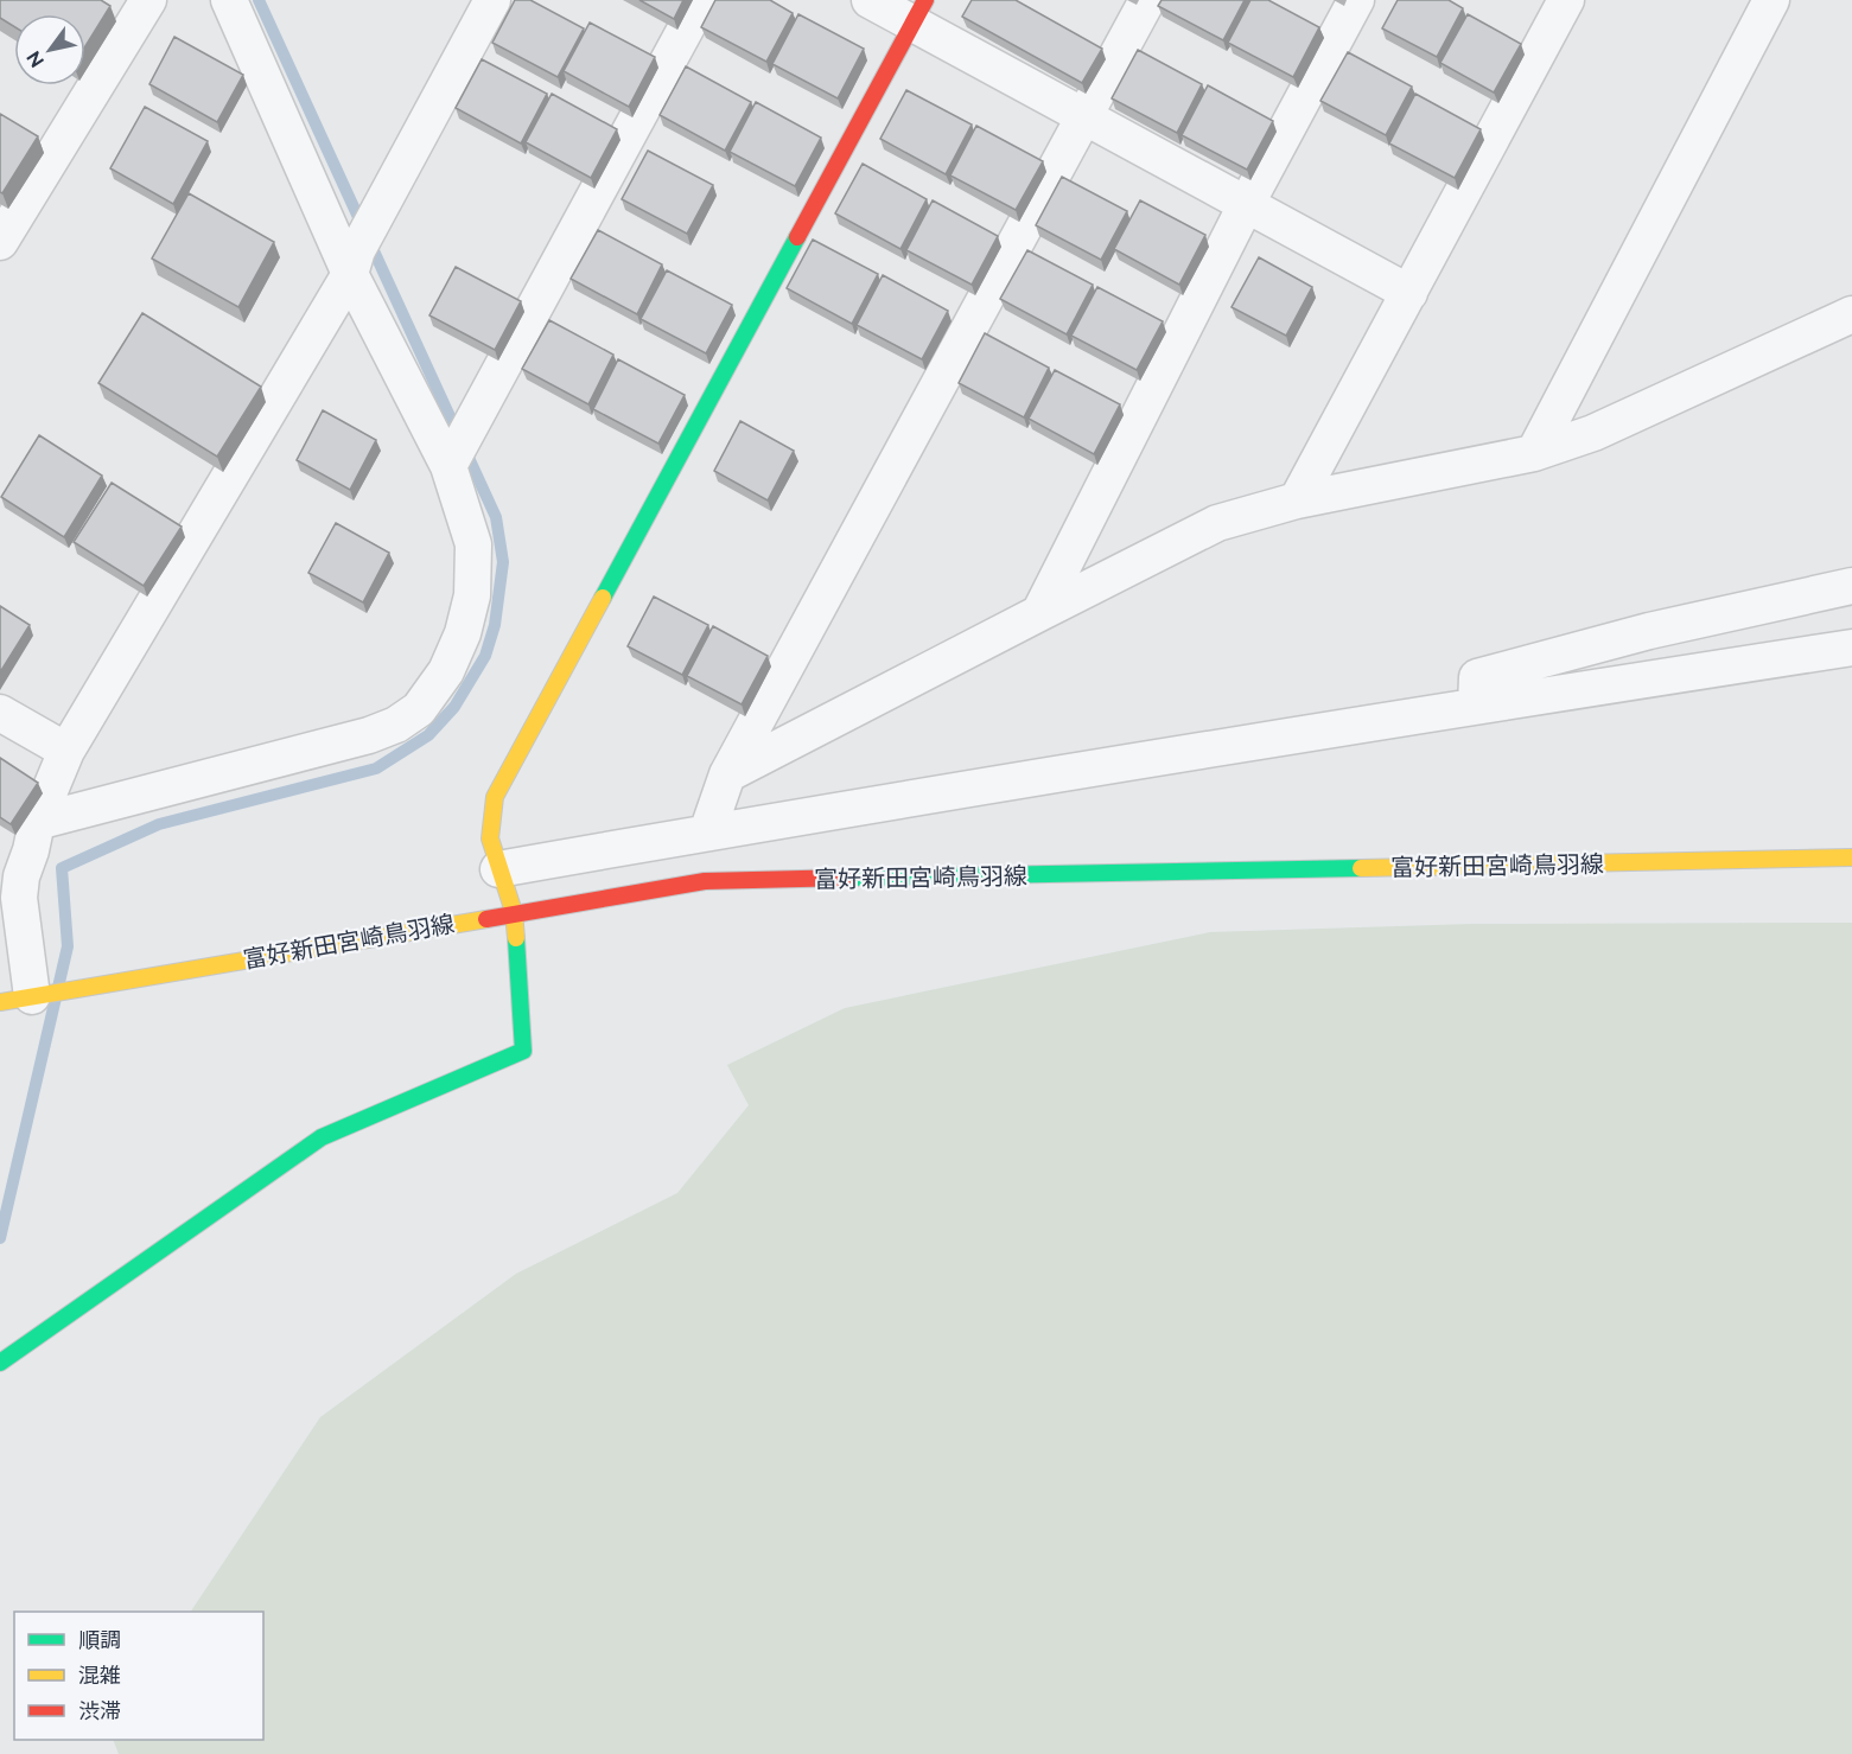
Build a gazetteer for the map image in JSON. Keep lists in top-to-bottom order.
{
  "streets": {
    "main road": ["富好新田宮崎鳥羽線"]
  },
  "legend": ["順調", "混雑", "渋滞"],
  "north": "bottom left"
}
